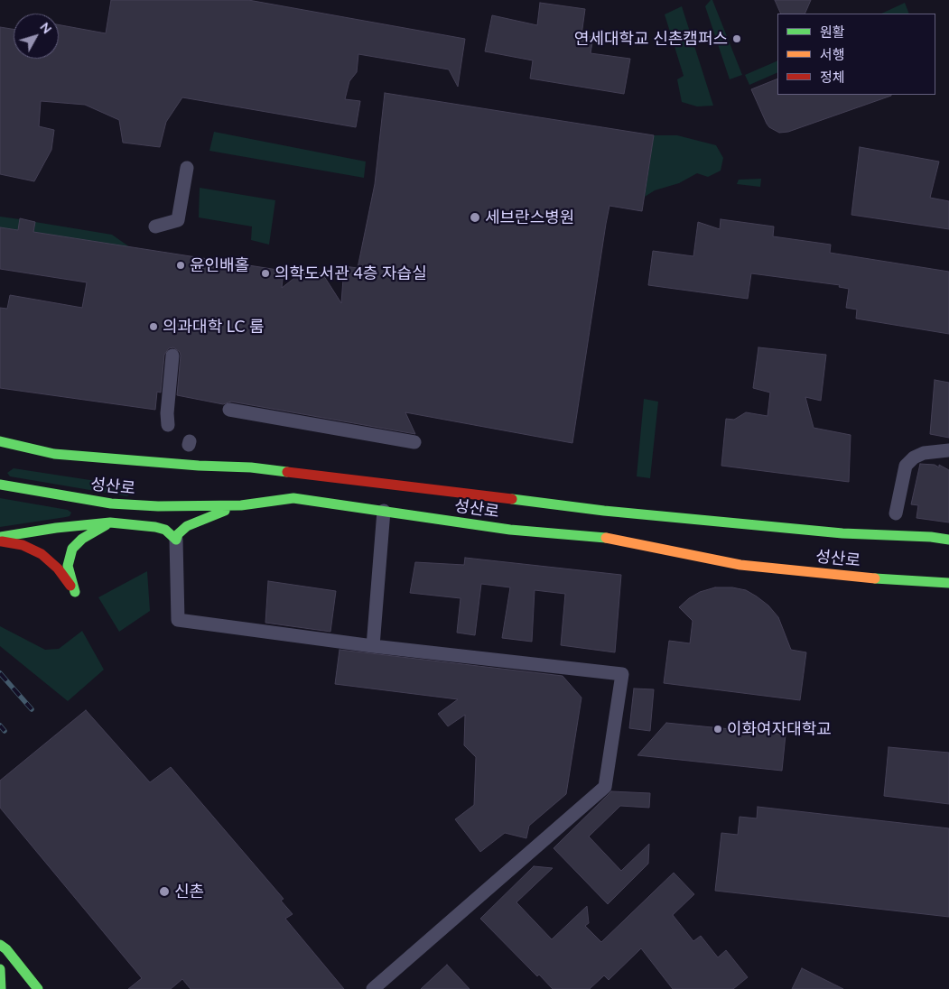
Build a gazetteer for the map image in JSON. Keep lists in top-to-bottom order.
{
  "streets": {
    "main road": ["성산로"]
  },
  "places": [
    "연세대학교 신촌캠퍼스",
    "세브란스병원",
    "윤인배홀",
    "의학도서관 4층 자습실",
    "의과대학 LC 룸",
    "이화여자대학교",
    "신촌"
  ],
  "legend": ["원활", "서행", "정체"],
  "north": "top right"
}
